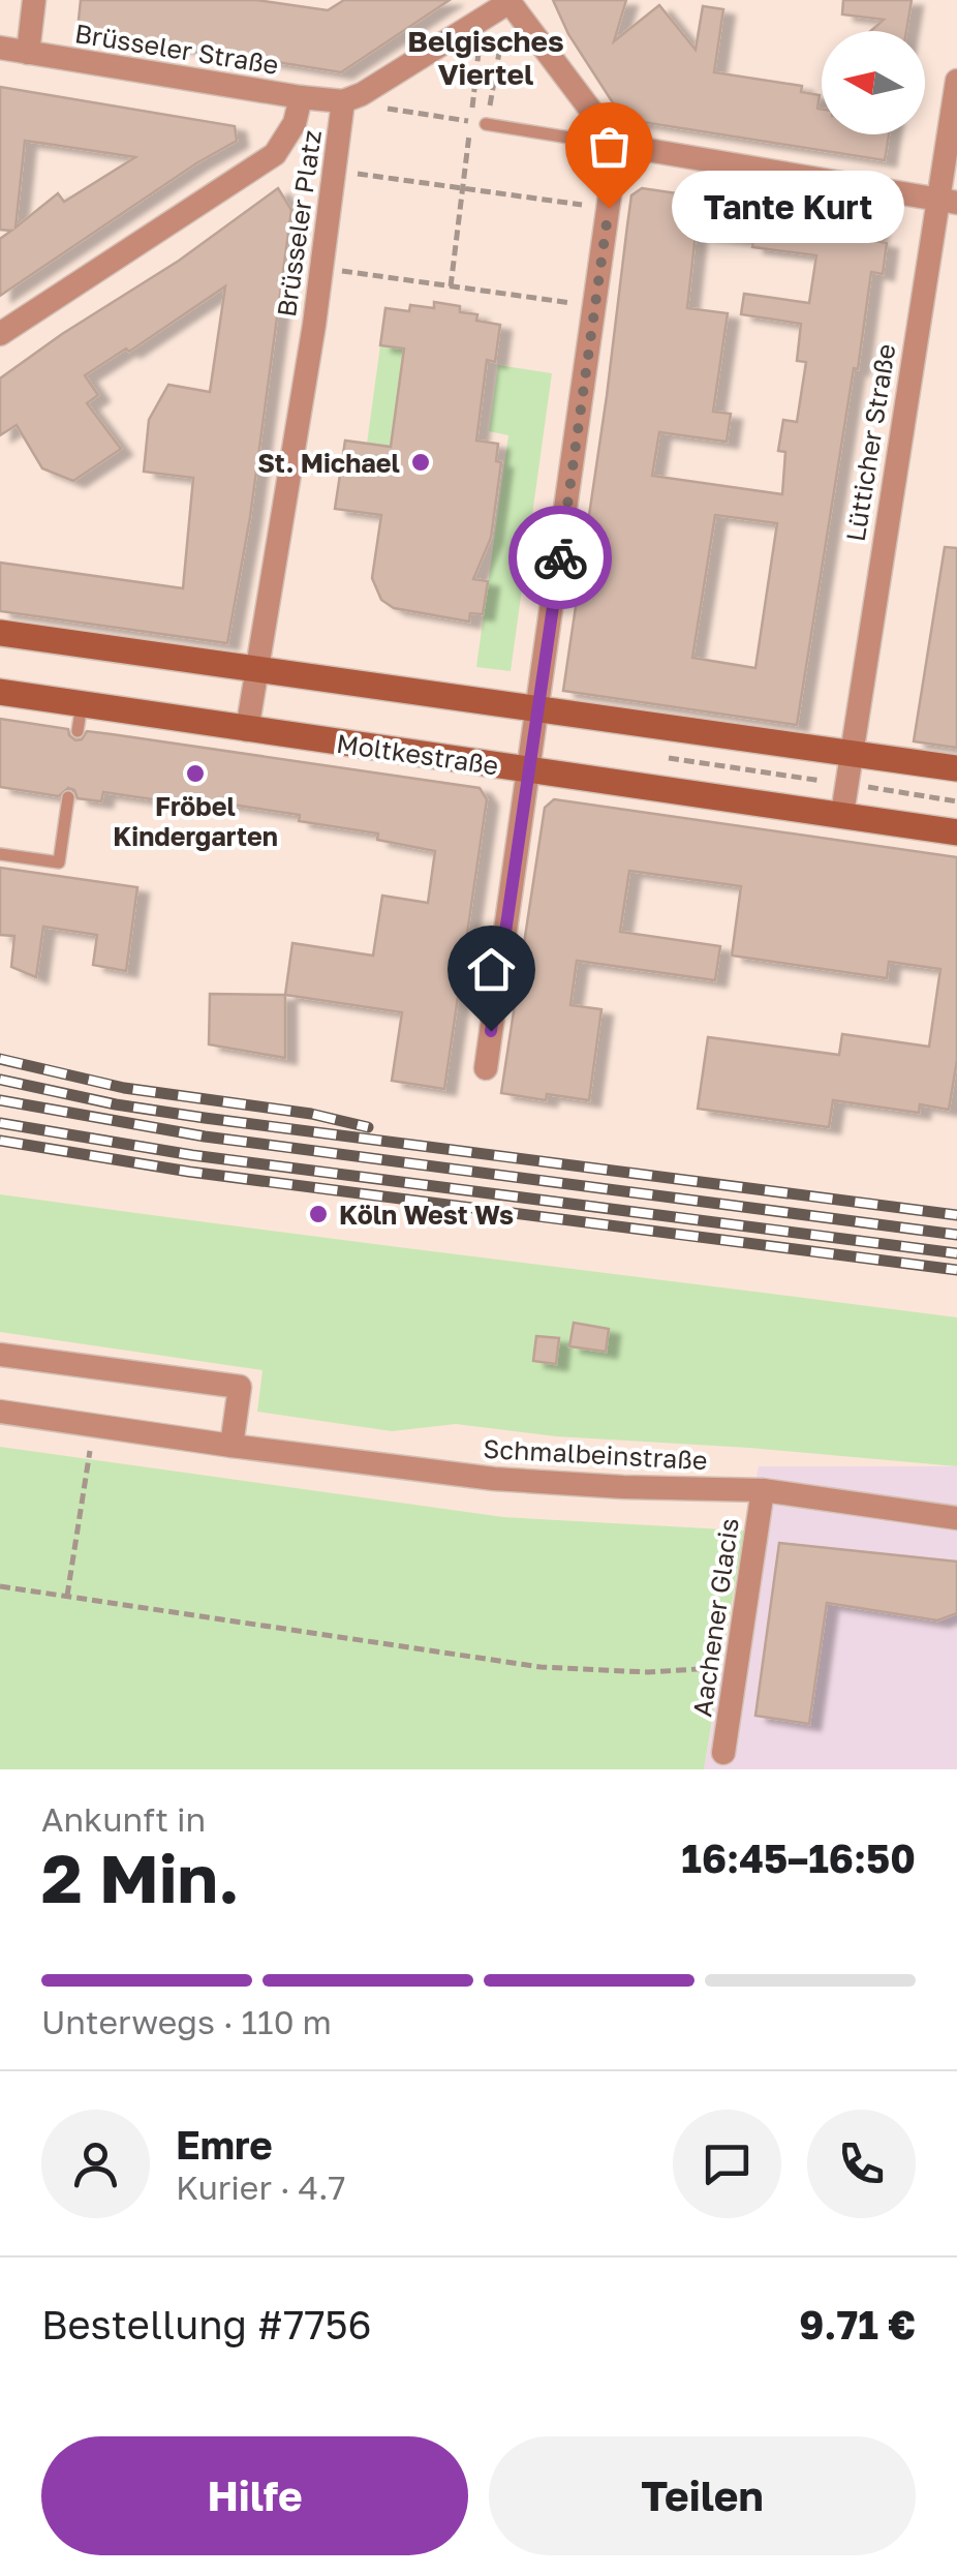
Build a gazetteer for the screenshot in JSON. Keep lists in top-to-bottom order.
{
  "streets": {
    "street": [
      "Brüsseler Straße",
      "Brüsseler Platz",
      "Lütticher Straße",
      "Moltkestraße",
      "Schmalbeinstraße",
      "Aachener Glacis"
    ]
  },
  "crossings": [
    ["Brüsseler Straße", "Brüsseler Platz"],
    ["Brüsseler Platz", "Moltkestraße"],
    ["Lütticher Straße", "Moltkestraße"],
    ["Schmalbeinstraße", "Aachener Glacis"]
  ],
  "districts": ["Belgisches Viertel"],
  "places": [
    "Tante Kurt",
    "St. Michael",
    "Fröbel Kindergarten",
    "Köln West Ws"
  ],
  "north": "left",
  "page": {
    "bubble": "Tante Kurt",
    "heading": ["2 Min.", "Ankunft in", "16:45–16:50"],
    "panel": [
      "Emre",
      "Kurier · 4.7",
      "Bestellung #7756",
      "9.71 €"
    ],
    "bar": "Unterwegs · 110 m",
    "buttons": ["Hilfe", "Teilen"]
  }
}
